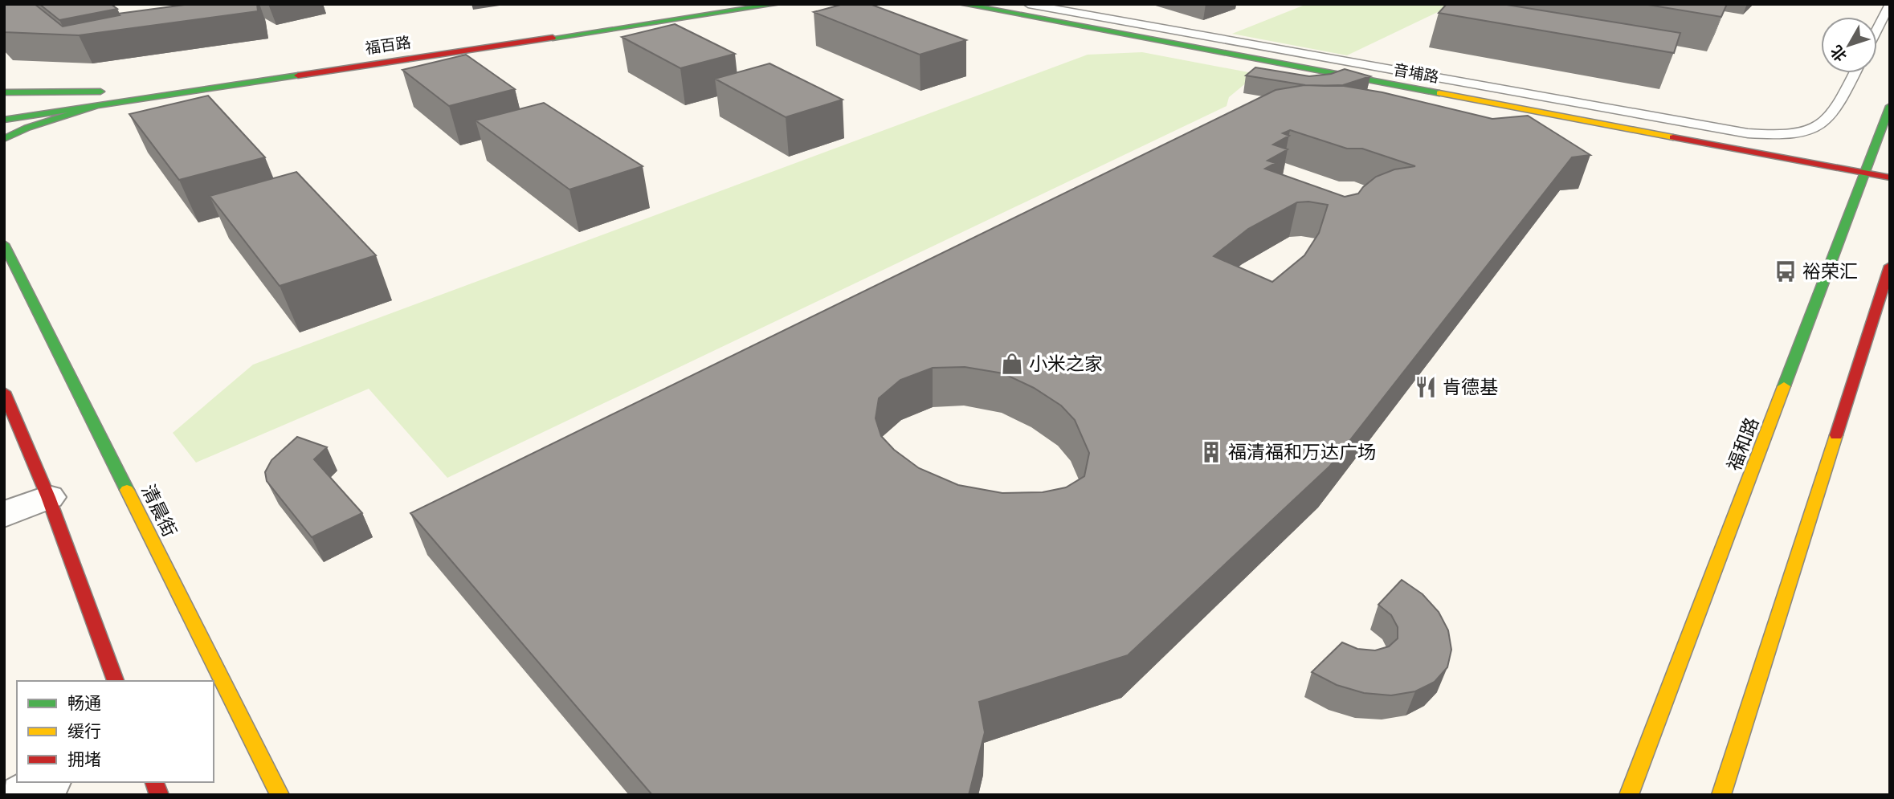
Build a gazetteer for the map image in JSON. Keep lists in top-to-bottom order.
{
  "streets": {
    "street": [
      "福百路",
      "音埔路",
      "福和路",
      "清晨街"
    ]
  },
  "crossings": [
    ["音埔路", "福和路"]
  ],
  "places": {
    "bus stop": ["裕荣汇"],
    "shop": ["小米之家"],
    "restaurant": ["肯德基"],
    "building": ["福清福和万达广场"]
  },
  "legend": ["畅通", "缓行", "拥堵"],
  "north": "bottom left"
}
